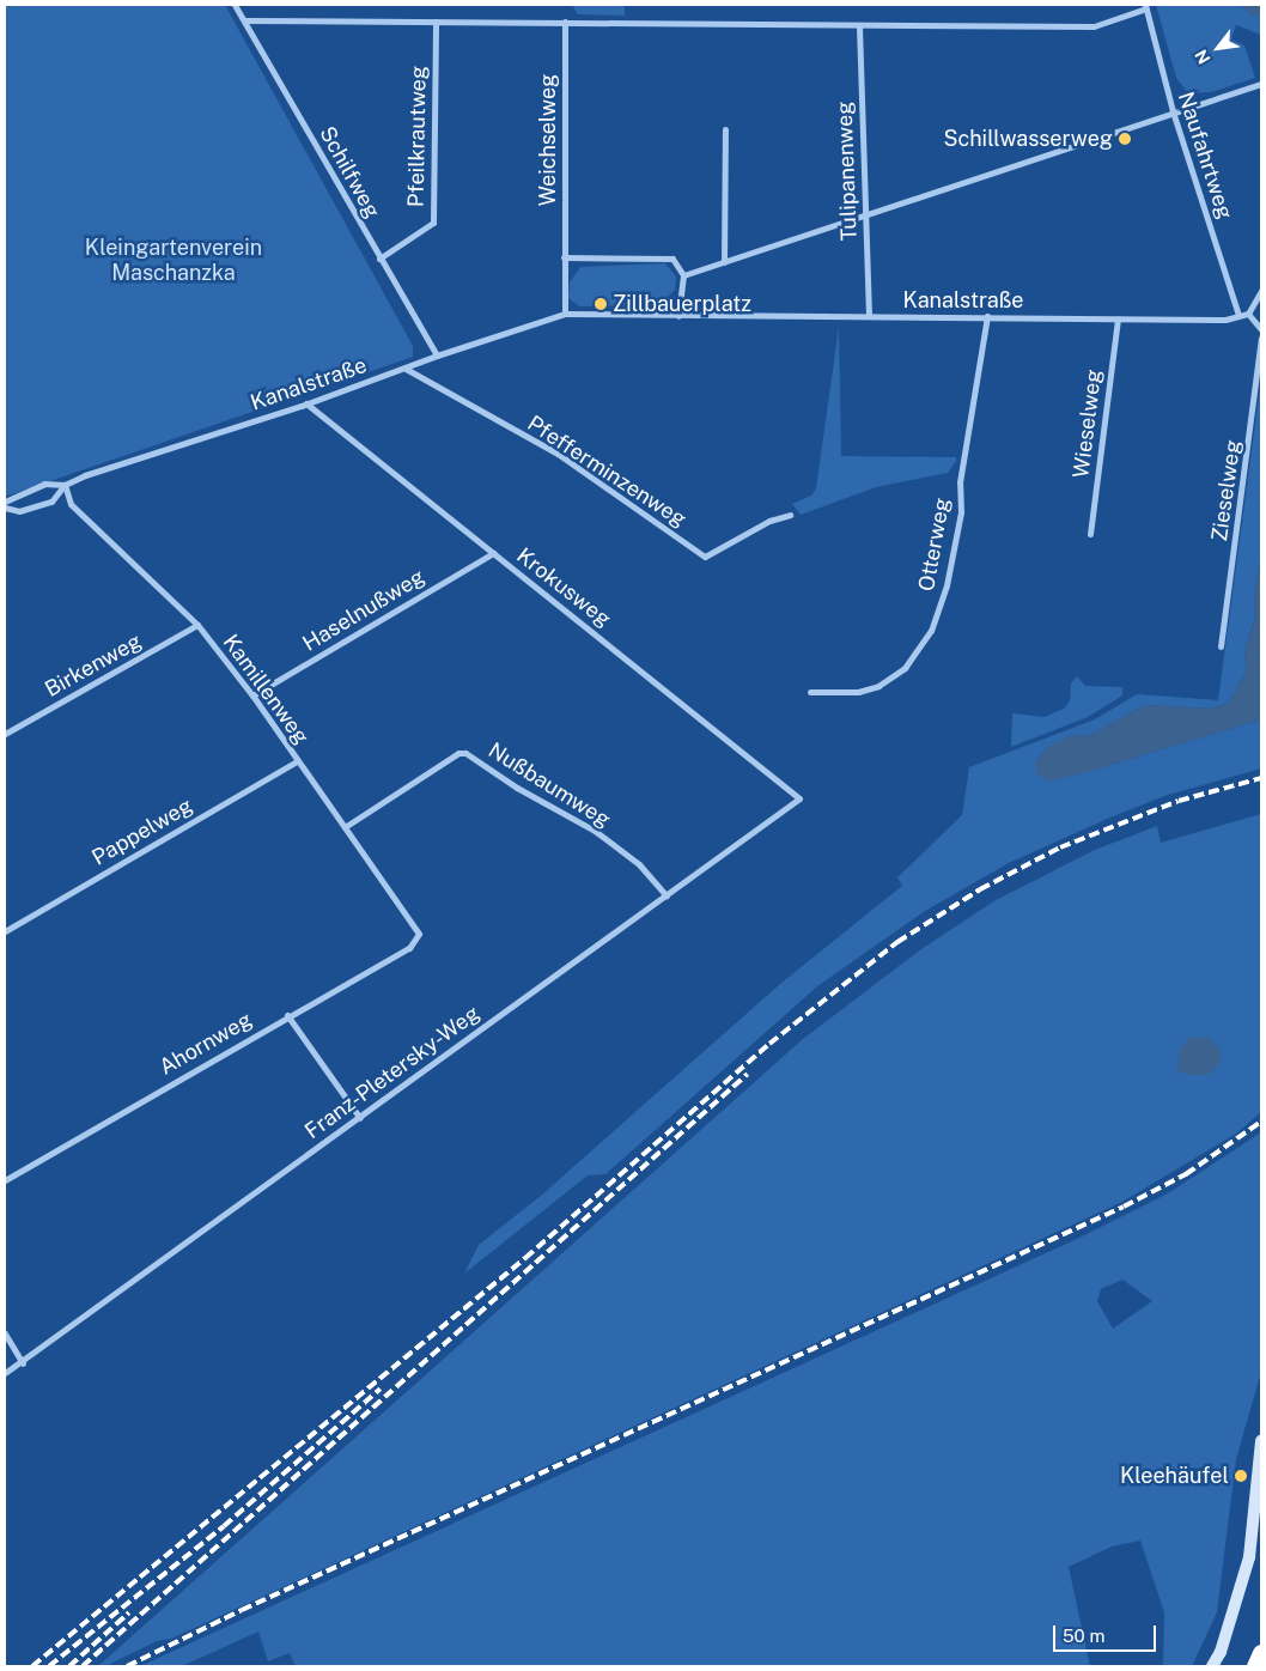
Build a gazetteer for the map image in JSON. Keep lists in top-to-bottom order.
{
  "streets": {
    "street": [
      "Pfeilkrautweg",
      "Weichselweg",
      "Naufahrtweg",
      "Tulipanenweg",
      "Schilfweg",
      "Kanalstraße",
      "Wieselweg",
      "Pfefferminzenweg",
      "Zieselweg",
      "Otterweg",
      "Krokusweg",
      "Haselnußweg",
      "Birkenweg",
      "Kamillenweg",
      "Nußbaumweg",
      "Pappelweg",
      "Ahornweg",
      "Franz-Pletersky-Weg"
    ]
  },
  "crossings": [
    ["Pfeilkrautweg", "Schilfweg"],
    ["Naufahrtweg", "Kanalstraße"],
    ["Tulipanenweg", "Kanalstraße"],
    ["Schilfweg", "Kanalstraße"],
    ["Kanalstraße", "Wieselweg"],
    ["Kanalstraße", "Pfefferminzenweg"],
    ["Kanalstraße", "Otterweg"],
    ["Kanalstraße", "Krokusweg"],
    ["Kanalstraße", "Kamillenweg"],
    ["Krokusweg", "Haselnußweg"],
    ["Krokusweg", "Franz-Pletersky-Weg"],
    ["Haselnußweg", "Kamillenweg"],
    ["Birkenweg", "Kamillenweg"],
    ["Kamillenweg", "Nußbaumweg"],
    ["Kamillenweg", "Pappelweg"],
    ["Kamillenweg", "Ahornweg"],
    ["Nußbaumweg", "Franz-Pletersky-Weg"]
  ],
  "parks": ["Kleingartenverein Maschanzka"],
  "places": ["Schillwasserweg", "Zillbauerplatz", "Kleehäufel"],
  "scale_bar": "50 m",
  "north": "bottom left"
}
